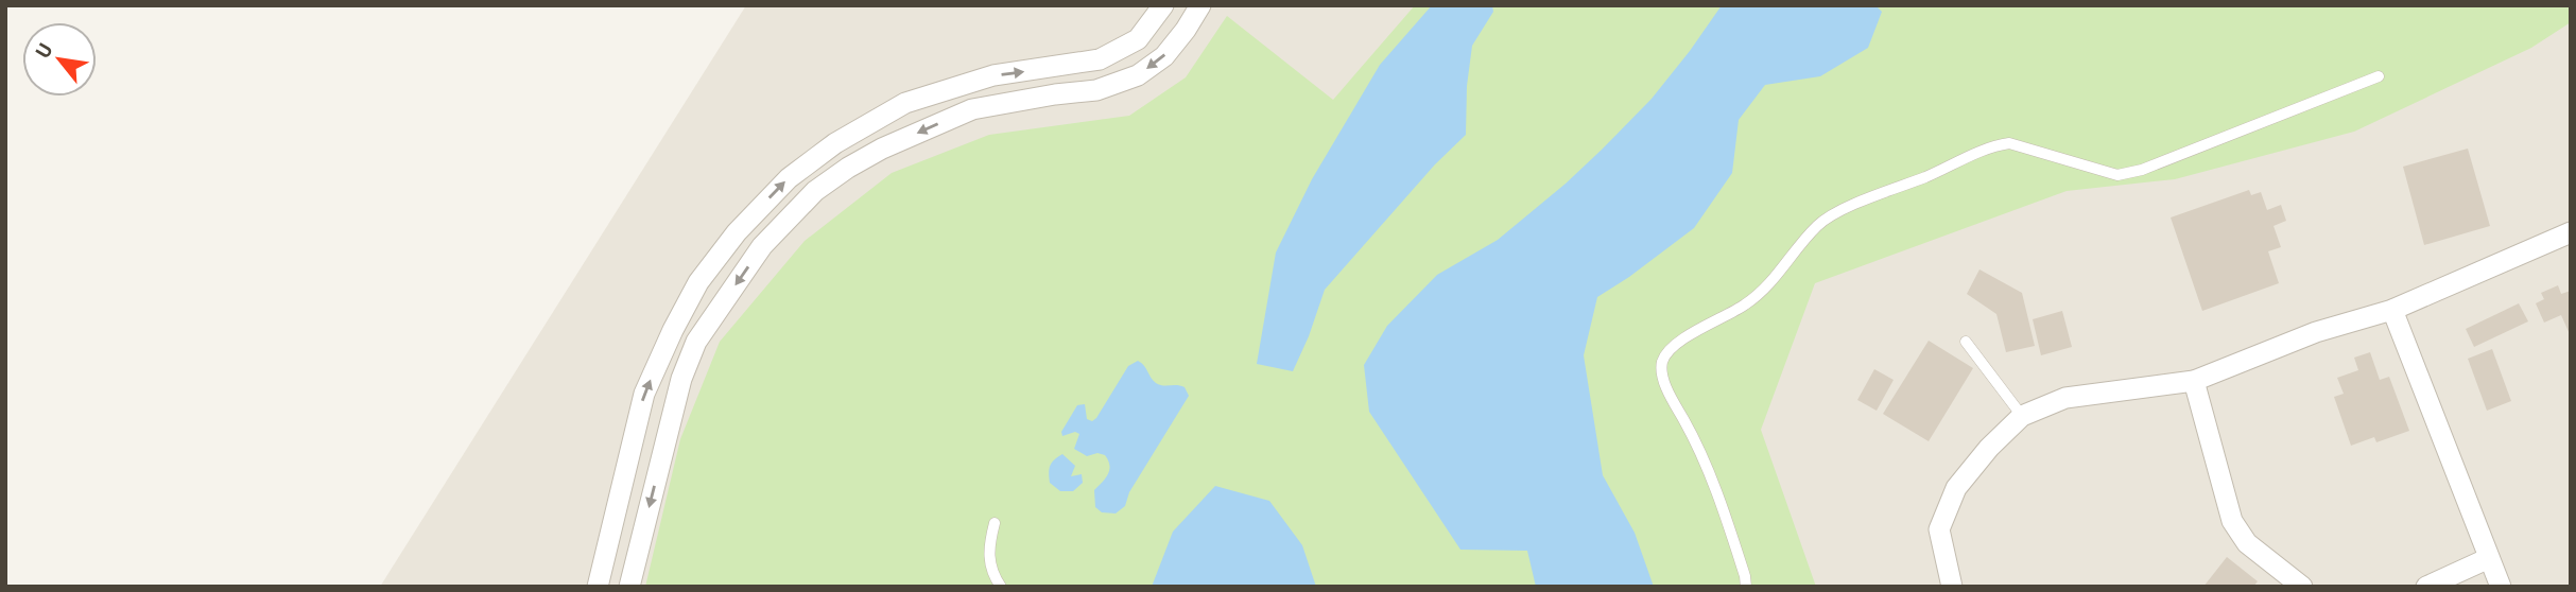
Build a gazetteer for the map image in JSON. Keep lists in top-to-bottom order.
{
  "north": "top left"
}
